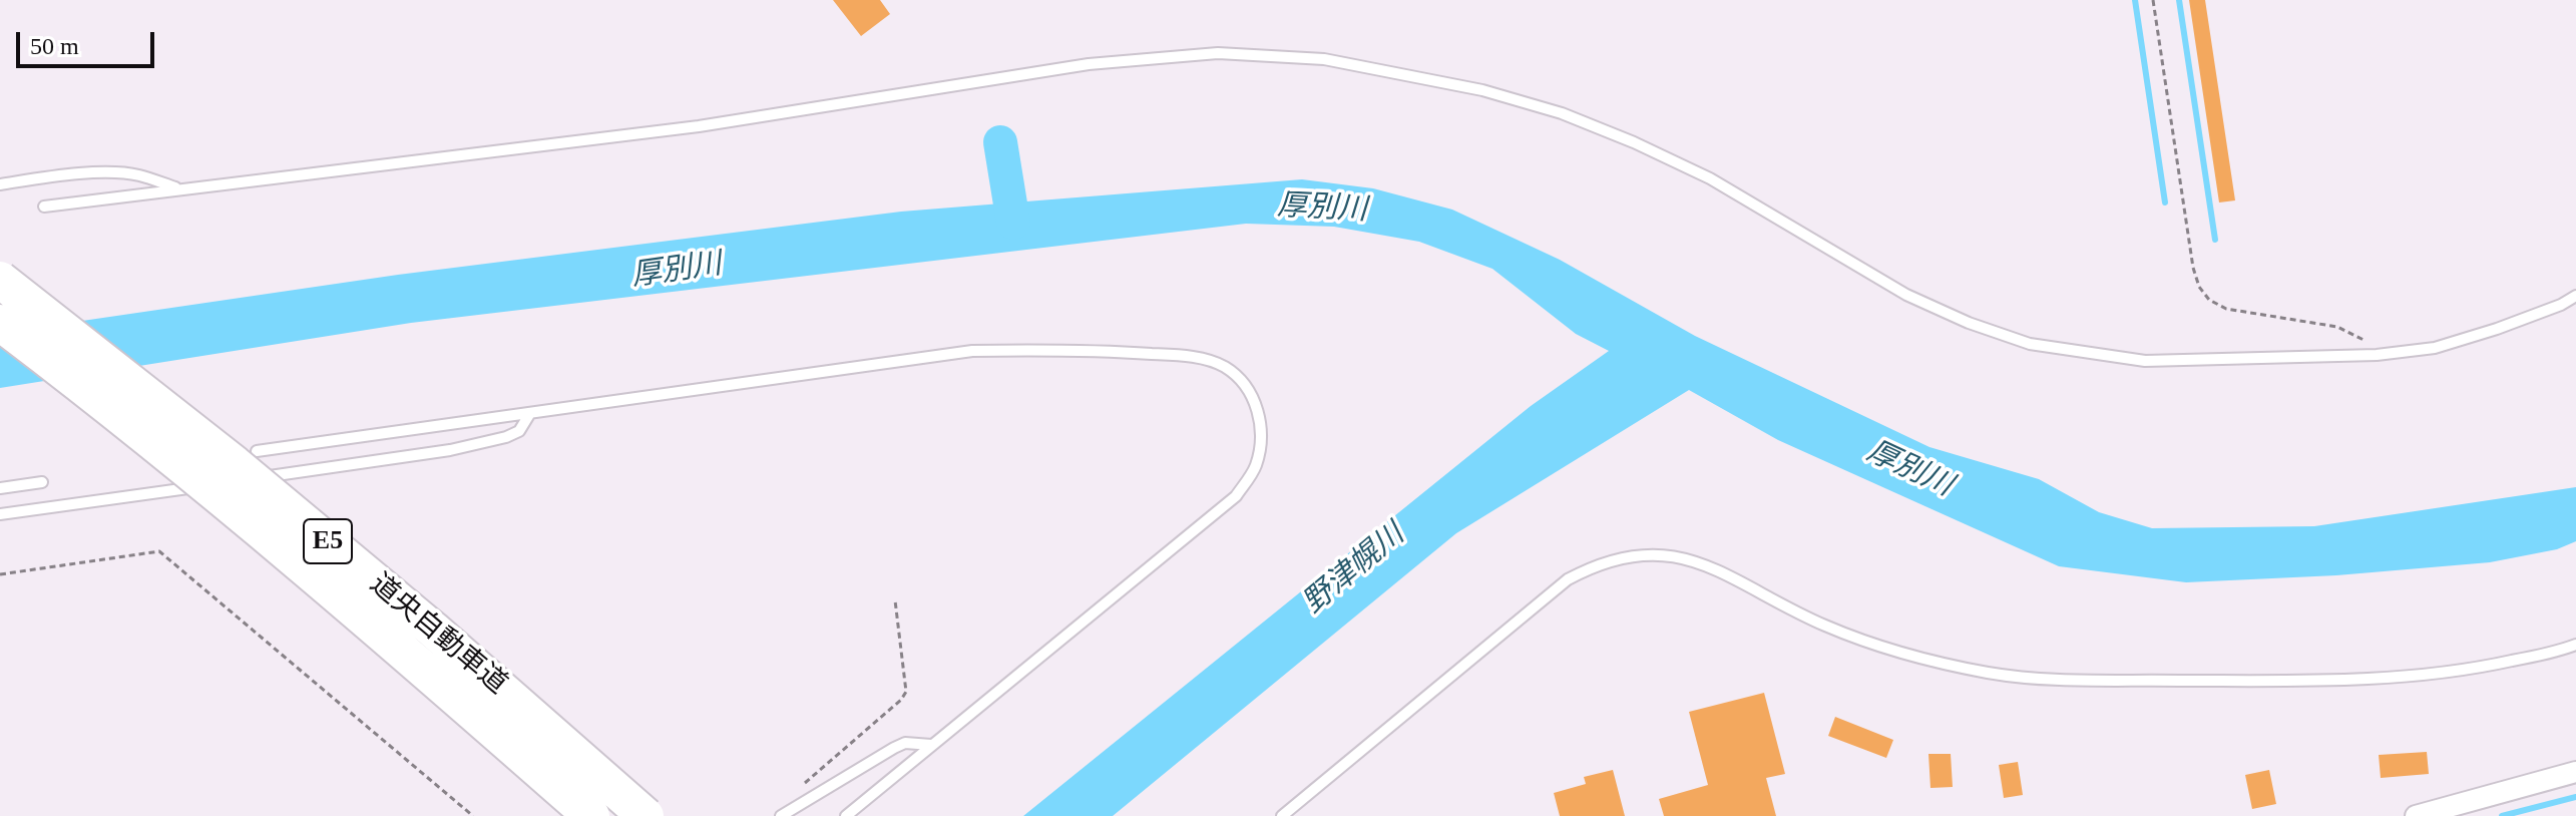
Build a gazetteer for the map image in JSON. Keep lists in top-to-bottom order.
{
  "streets": {
    "highway": ["E5", "道央自動車道"]
  },
  "water": ["厚別川", "野津幌川"],
  "scale_bar": "50 m"
}
